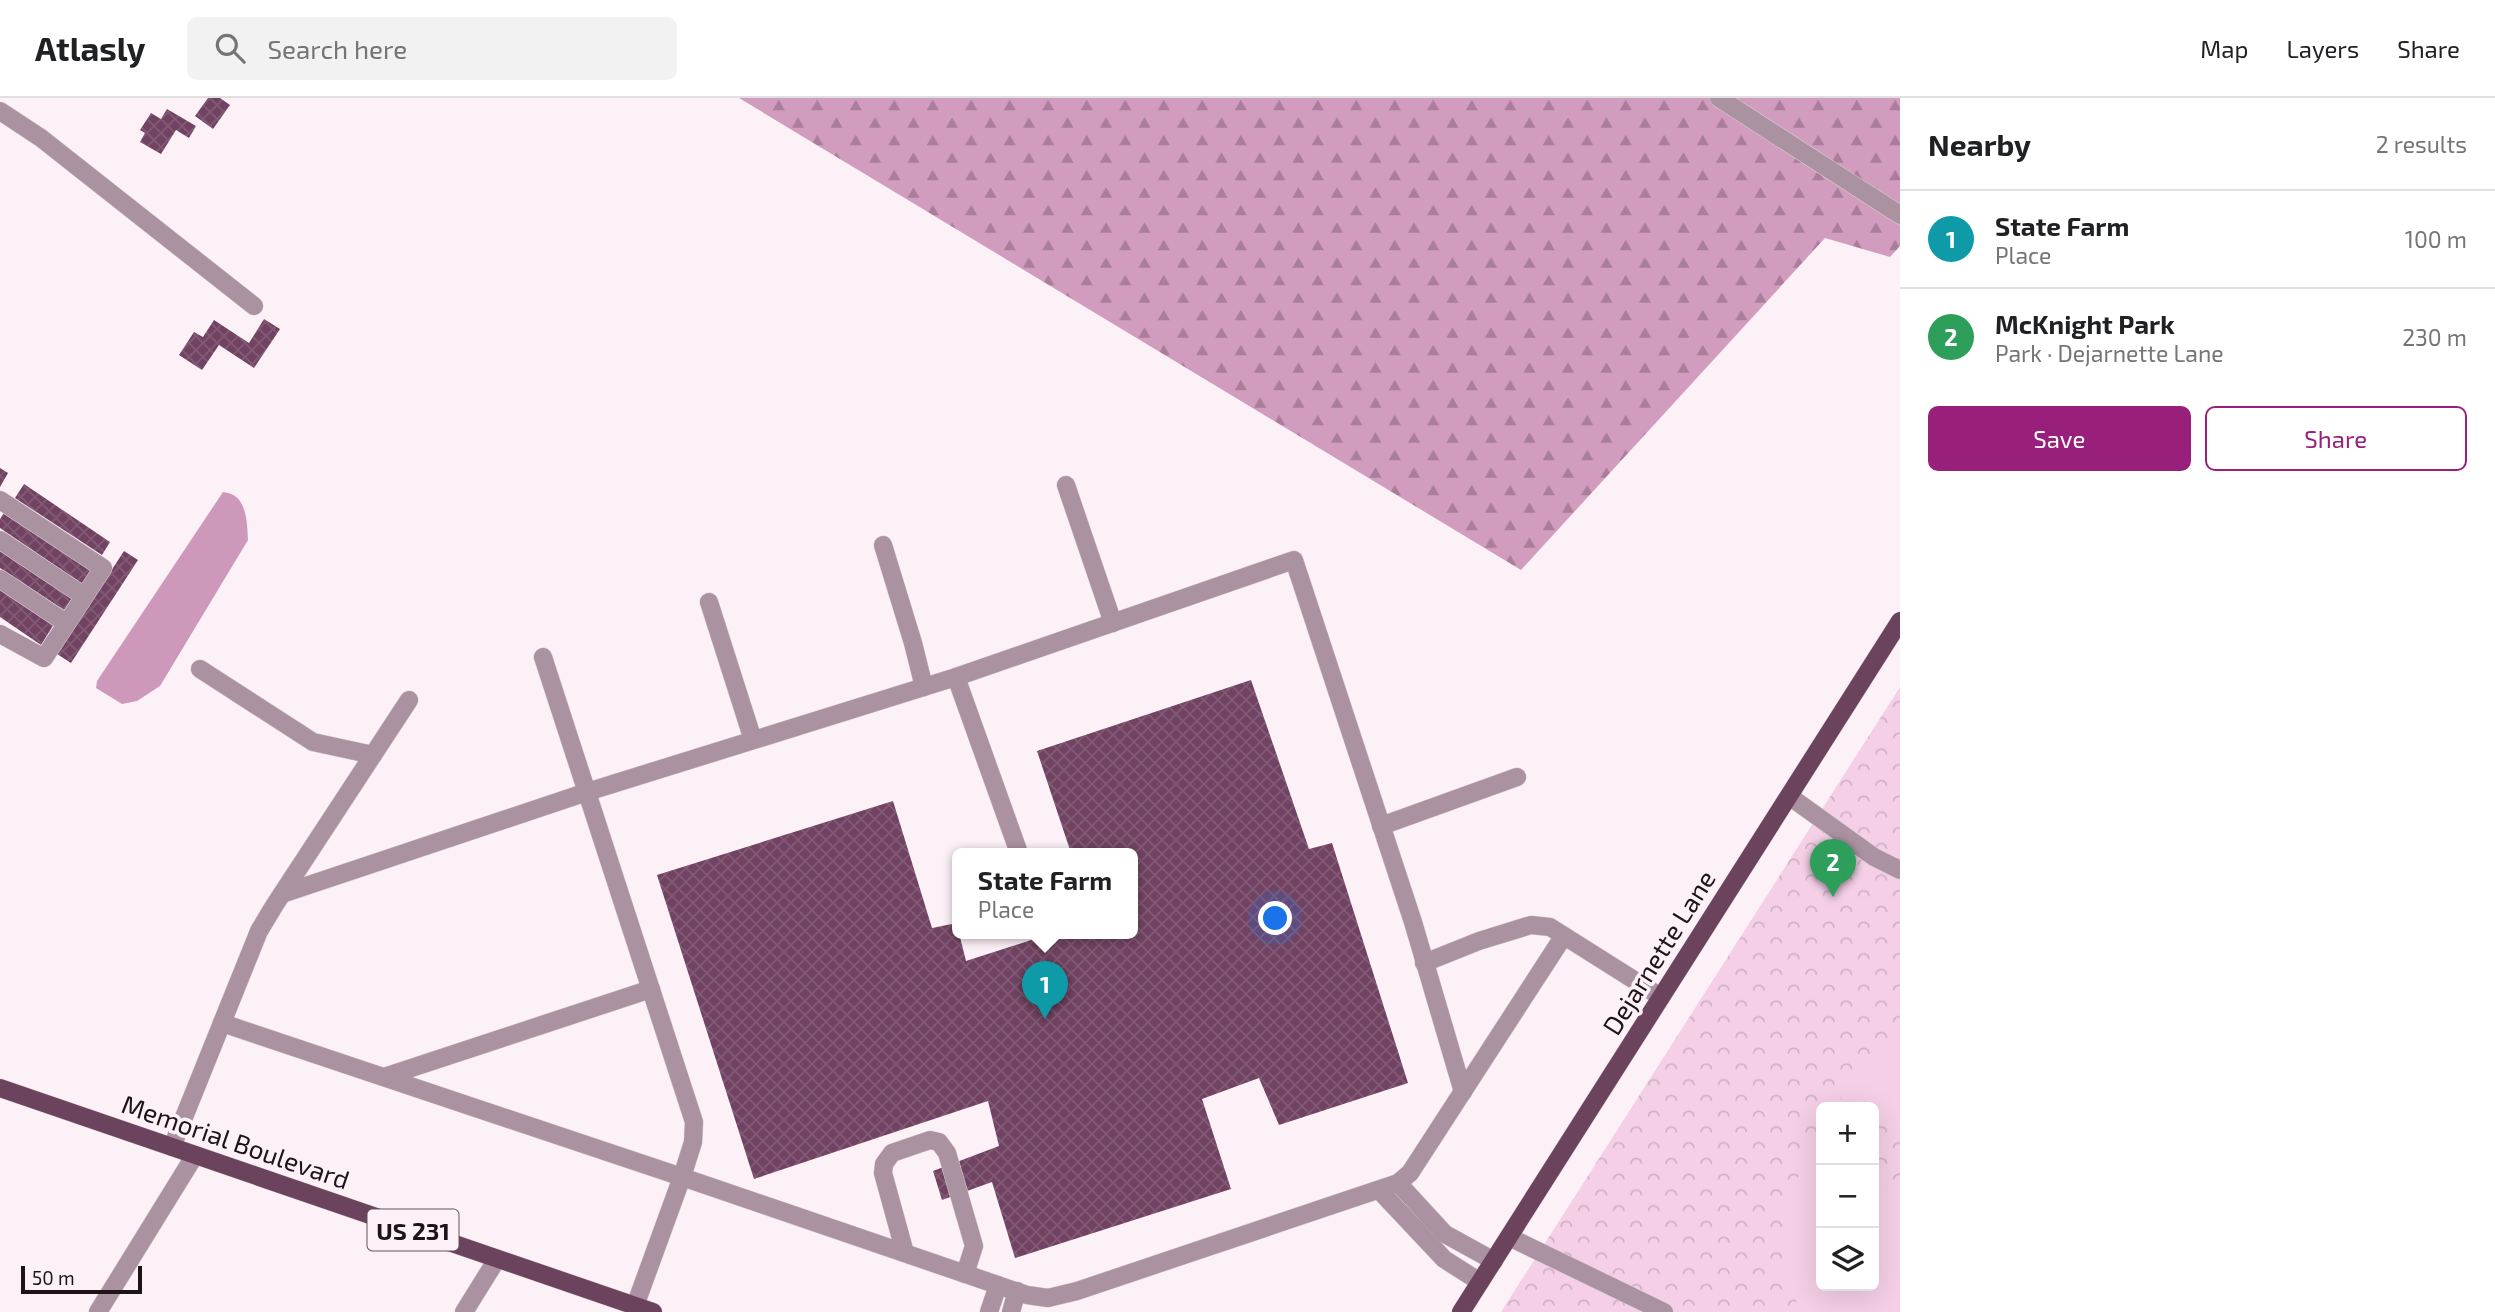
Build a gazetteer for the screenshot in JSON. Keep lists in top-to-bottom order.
{
  "streets": {
    "main road": ["Dejarnette Lane", "Memorial Boulevard", "US 231"]
  },
  "scale_bar": "50 m",
  "page": {
    "header": "Atlasly",
    "search": "Search here",
    "nav": ["Map", "Layers", "Share"],
    "heading": ["Nearby", "2 results"],
    "list": [
      {
        "mark": "1",
        "name": "State Farm",
        "note": "Place",
        "value": "100 m"
      },
      {
        "mark": "2",
        "name": "McKnight Park",
        "note": "Park · Dejarnette Lane",
        "value": "230 m"
      }
    ],
    "buttons": ["Save", "Share"],
    "pins": ["2", "1"],
    "popup": ["State Farm", "Place"],
    "map_buttons": ["+", "−"],
    "scale": "50 m"
  }
}
